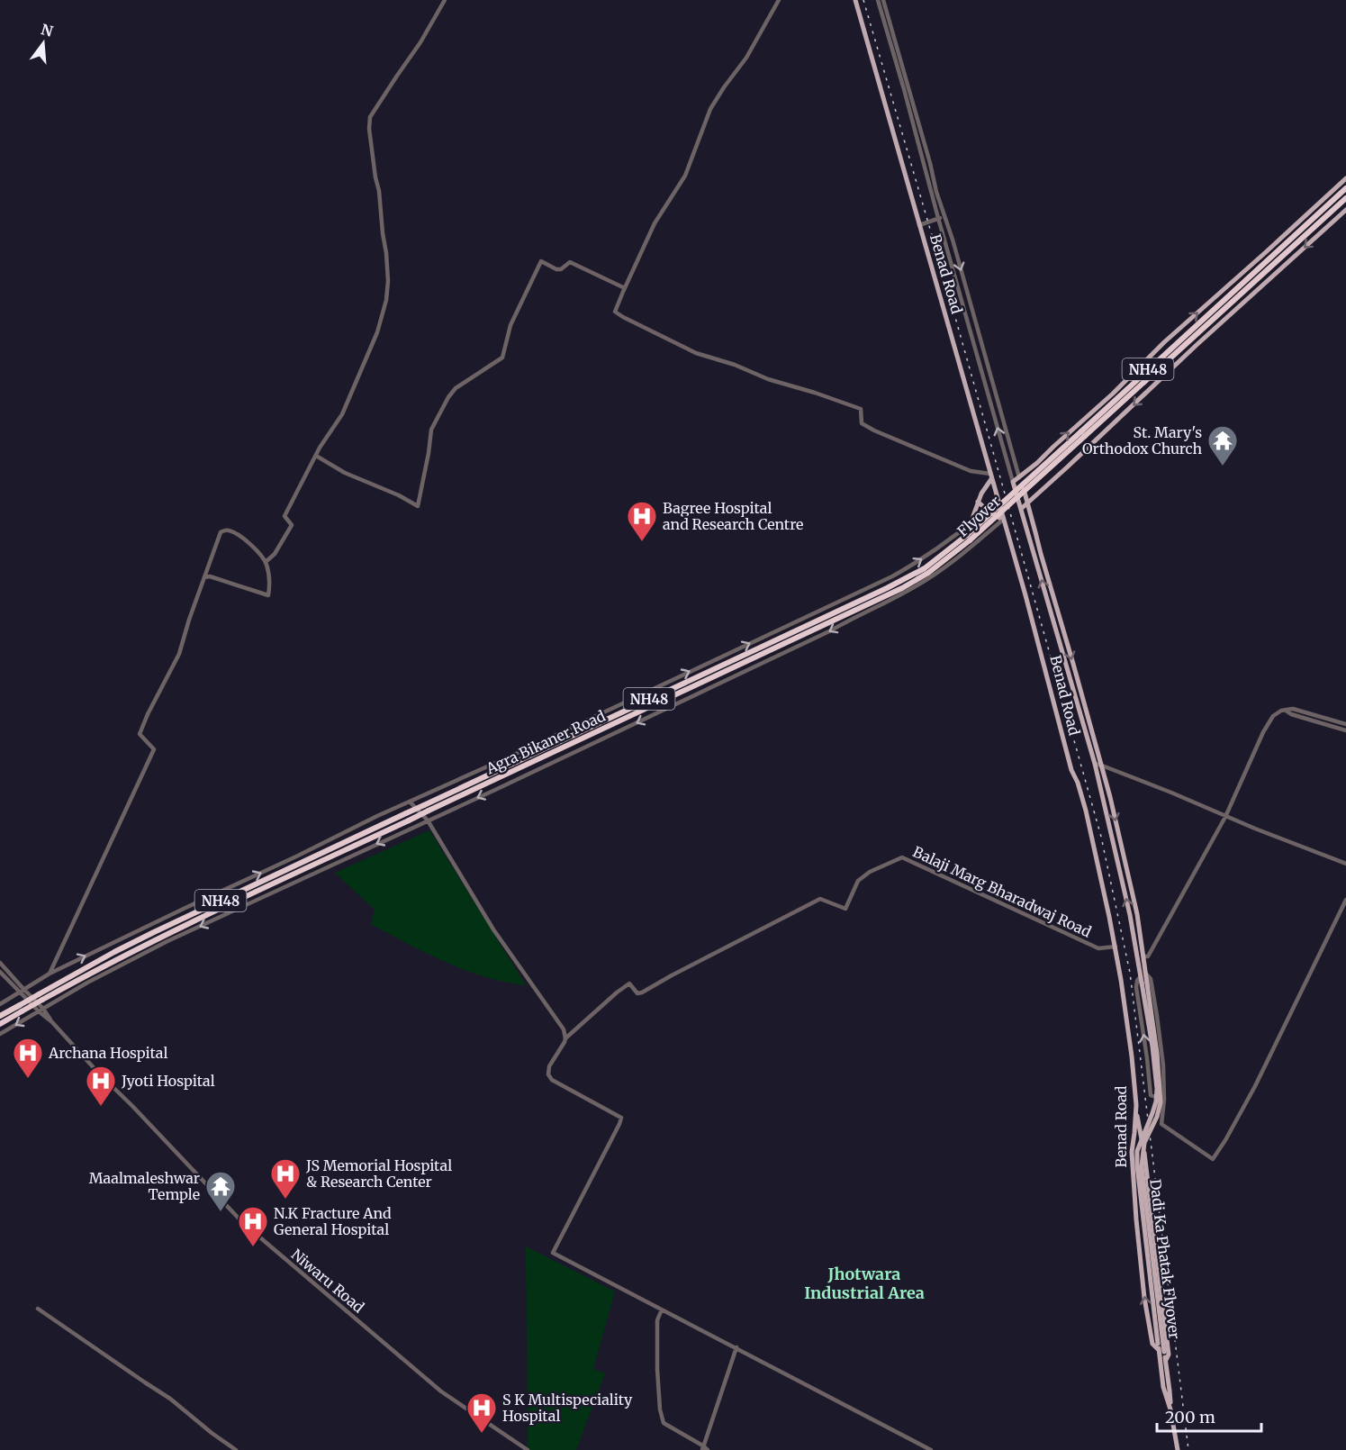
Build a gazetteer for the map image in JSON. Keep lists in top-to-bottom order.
{
  "streets": {
    "highway": ["NH48", "Flyover", "Agra Bikaner Road"],
    "main road": ["Benad Road", "Dadi Ka Phatak Flyover"],
    "street": ["Balaji Marg Bharadwaj Road", "Niwaru Road"]
  },
  "crossings": [
    ["Benad Road", "Balaji Marg Bharadwaj Road"],
    ["Benad Road", "Dadi Ka Phatak Flyover"],
    ["NH48", "Flyover"],
    ["NH48", "Agra Bikaner Road"],
    ["Flyover", "Agra Bikaner Road"]
  ],
  "districts": ["Jhotwara Industrial Area"],
  "places": {
    "temple": ["St. Mary's Orthodox Church", "Maalmaleshwar Temple"],
    "hospital": [
      "Bagree Hospital and Research Centre",
      "Archana Hospital",
      "Jyoti Hospital",
      "JS Memorial Hospital & Research Center",
      "N.K Fracture And General Hospital",
      "S K Multispeciality Hospital"
    ]
  },
  "scale_bar": "200 m",
  "north": "top"
}
